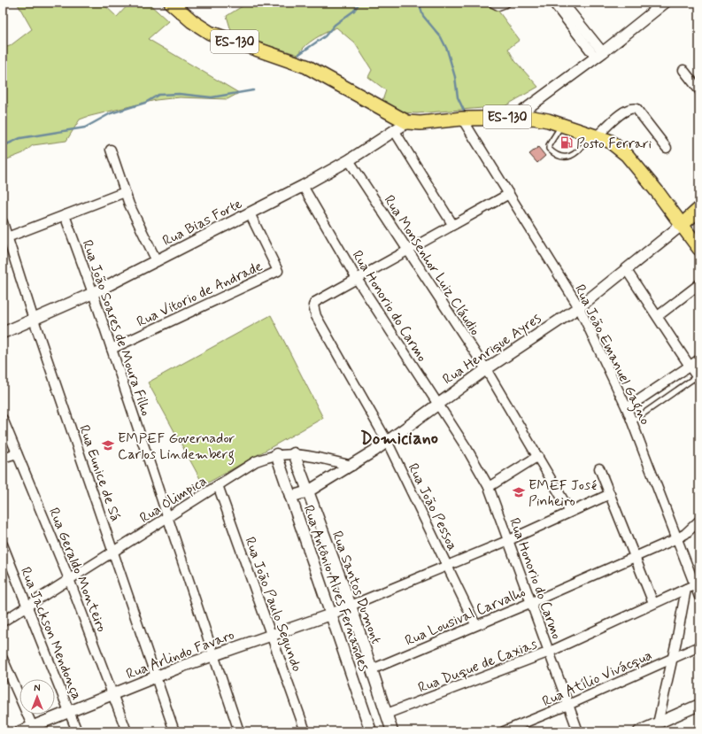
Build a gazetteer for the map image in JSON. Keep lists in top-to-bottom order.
{
  "streets": {
    "main road": ["ES-130", "Rua Henrique Ayres"],
    "street": [
      "Rua Bias Forte",
      "Rua Monsenhor Luiz Cláudio",
      "Rua Vitorio de Andrade",
      "Rua Honorio do Carmo",
      "Rua João Soares de Moura Filho",
      "Rua João Emanuel Gagno",
      "Rua Eunice de Sá",
      "Rua Olimpica",
      "Rua João Pessoa",
      "Rua Geraldo Monteiro",
      "Rua Santos Dumont",
      "Rua Antônio Alves Fernandes",
      "Rua João Paulo Segundo",
      "Rua Lousival Carvalho",
      "Rua Jackson Mendonça",
      "Rua Arlindo Favaro",
      "Rua Duque de Caxias",
      "Rua Atílio Vivácqua"
    ]
  },
  "crossings": [
    ["ES-130", "Rua Bias Forte"],
    ["ES-130", "Rua Henrique Ayres"],
    ["ES-130", "Rua João Emanuel Gagno"],
    ["Rua Bias Forte", "Rua Monsenhor Luiz Cláudio"],
    ["Rua Bias Forte", "Rua Vitorio de Andrade"],
    ["Rua Bias Forte", "Rua Honorio do Carmo"],
    ["Rua Bias Forte", "Rua João Soares de Moura Filho"],
    ["Rua Bias Forte", "Rua Eunice de Sá"],
    ["Rua Monsenhor Luiz Cláudio", "Rua Henrique Ayres"],
    ["Rua Vitorio de Andrade", "Rua João Soares de Moura Filho"],
    ["Rua Honorio do Carmo", "Rua Henrique Ayres"],
    ["Rua Honorio do Carmo", "Rua João Pessoa"],
    ["Rua Honorio do Carmo", "Rua Lousival Carvalho"],
    ["Rua Honorio do Carmo", "Rua Duque de Caxias"],
    ["Rua Honorio do Carmo", "Rua Atílio Vivácqua"],
    ["Rua João Soares de Moura Filho", "Rua Olimpica"],
    ["Rua João Soares de Moura Filho", "Rua Arlindo Favaro"],
    ["Rua Henrique Ayres", "Rua João Emanuel Gagno"],
    ["Rua Henrique Ayres", "Rua Olimpica"],
    ["Rua Henrique Ayres", "Rua João Pessoa"],
    ["Rua Henrique Ayres", "Rua Santos Dumont"],
    ["Rua Henrique Ayres", "Rua Antônio Alves Fernandes"],
    ["Rua João Emanuel Gagno", "Rua Lousival Carvalho"],
    ["Rua João Emanuel Gagno", "Rua Duque de Caxias"],
    ["Rua Eunice de Sá", "Rua Olimpica"],
    ["Rua Eunice de Sá", "Rua Arlindo Favaro"],
    ["Rua Olimpica", "Rua Geraldo Monteiro"],
    ["Rua Olimpica", "Rua Santos Dumont"],
    ["Rua Olimpica", "Rua Antônio Alves Fernandes"],
    ["Rua Olimpica", "Rua João Paulo Segundo"],
    ["Rua Olimpica", "Rua Jackson Mendonça"],
    ["Rua João Pessoa", "Rua Lousival Carvalho"],
    ["Rua Geraldo Monteiro", "Rua Arlindo Favaro"],
    ["Rua Santos Dumont", "Rua Lousival Carvalho"],
    ["Rua Santos Dumont", "Rua Arlindo Favaro"],
    ["Rua Santos Dumont", "Rua Duque de Caxias"],
    ["Rua Antônio Alves Fernandes", "Rua Arlindo Favaro"],
    ["Rua João Paulo Segundo", "Rua Arlindo Favaro"],
    ["Rua Jackson Mendonça", "Rua Arlindo Favaro"]
  ],
  "districts": ["Domiciano"],
  "places": {
    "fuel station": ["Posto Ferrari"],
    "school or university": ["EMPEF Governador Carlos Lindemberg", "EMEF José Pinheiro"]
  },
  "north": "top"
}
